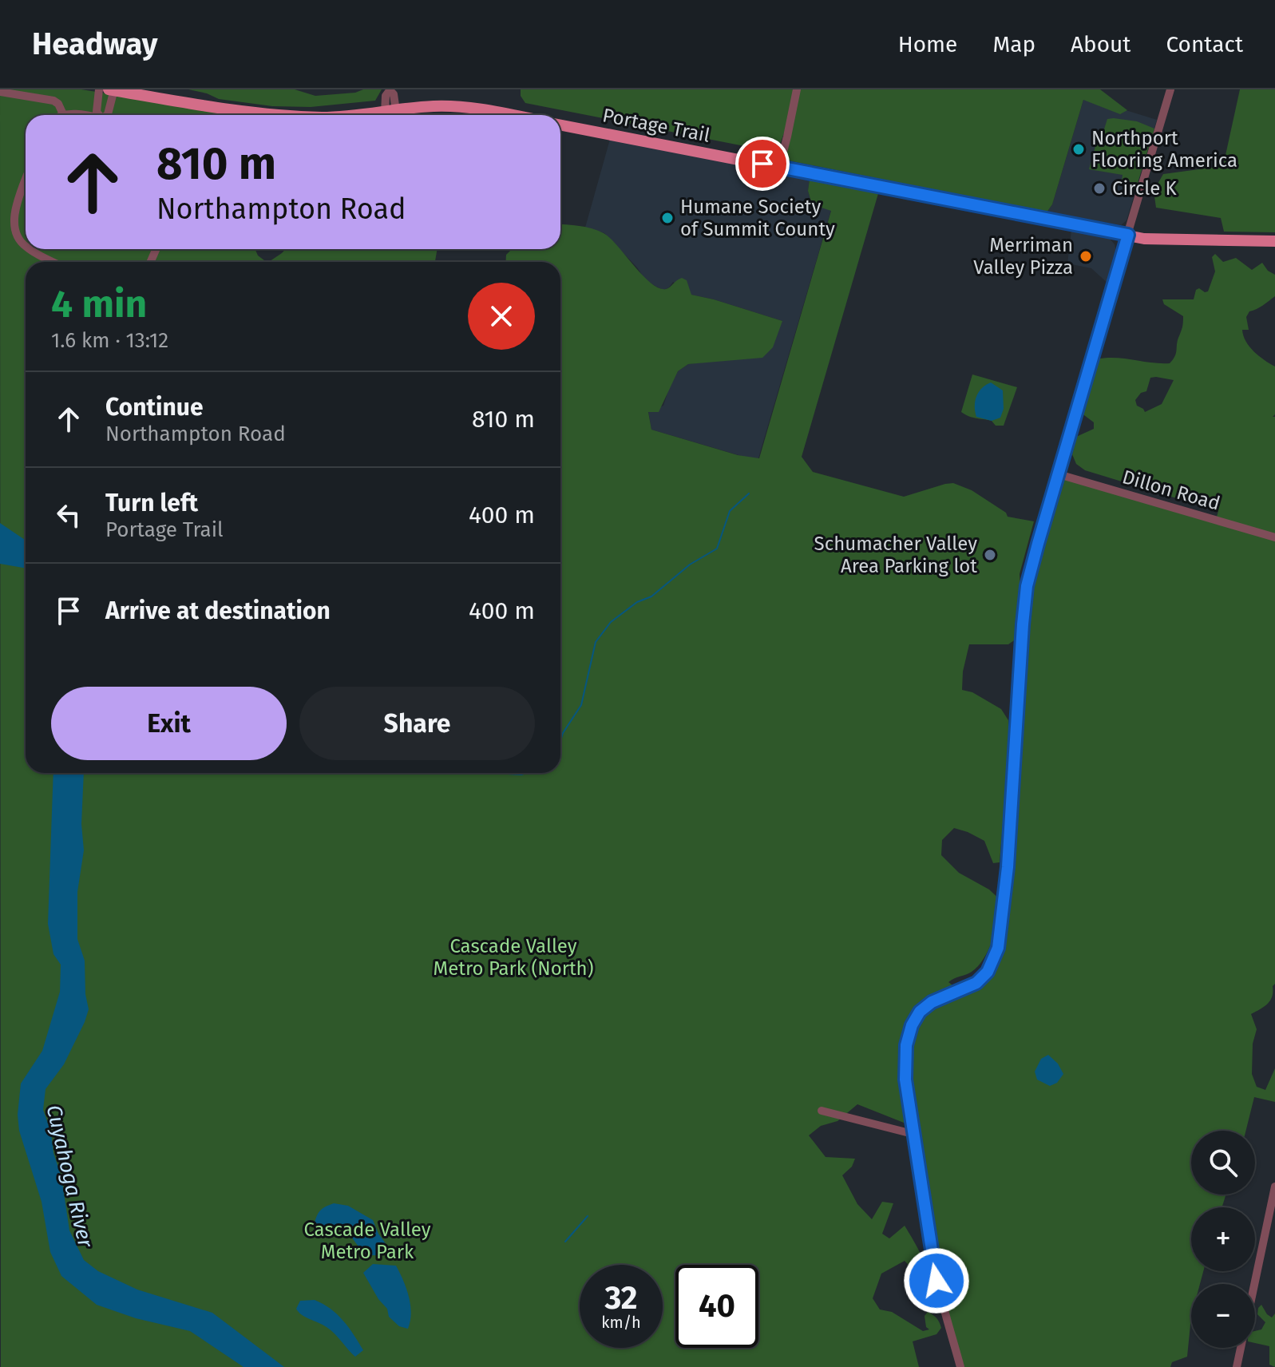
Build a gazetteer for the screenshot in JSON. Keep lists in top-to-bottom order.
{
  "streets": {
    "main road": ["Portage Trail"],
    "street": ["Dillon Road"]
  },
  "water": ["Cuyahoga River"],
  "parks": ["Cascade Valley Metro Park (North)", "Cascade Valley Metro Park"],
  "places": [
    "Northport Flooring America",
    "Circle K",
    "Humane Society of Summit County",
    "Merriman Valley Pizza",
    "Schumacher Valley Area Parking lot"
  ],
  "page": {
    "header": "Headway",
    "nav": [
      "Home",
      "Map",
      "About",
      "Contact"
    ],
    "turn": ["810 m", "Northampton Road"],
    "heading": ["4 min", "1.6 km · 13:12"],
    "list": [
      {
        "name": "Continue",
        "note": "Northampton Road",
        "value": "810 m"
      },
      {
        "name": "Turn left",
        "note": "Portage Trail",
        "value": "400 m"
      },
      {
        "name": "Arrive at destination",
        "value": "400 m"
      }
    ],
    "buttons": ["Exit", "Share"],
    "map_buttons": ["+", "−"],
    "speed": "32 km/h",
    "limit": "40"
  }
}
